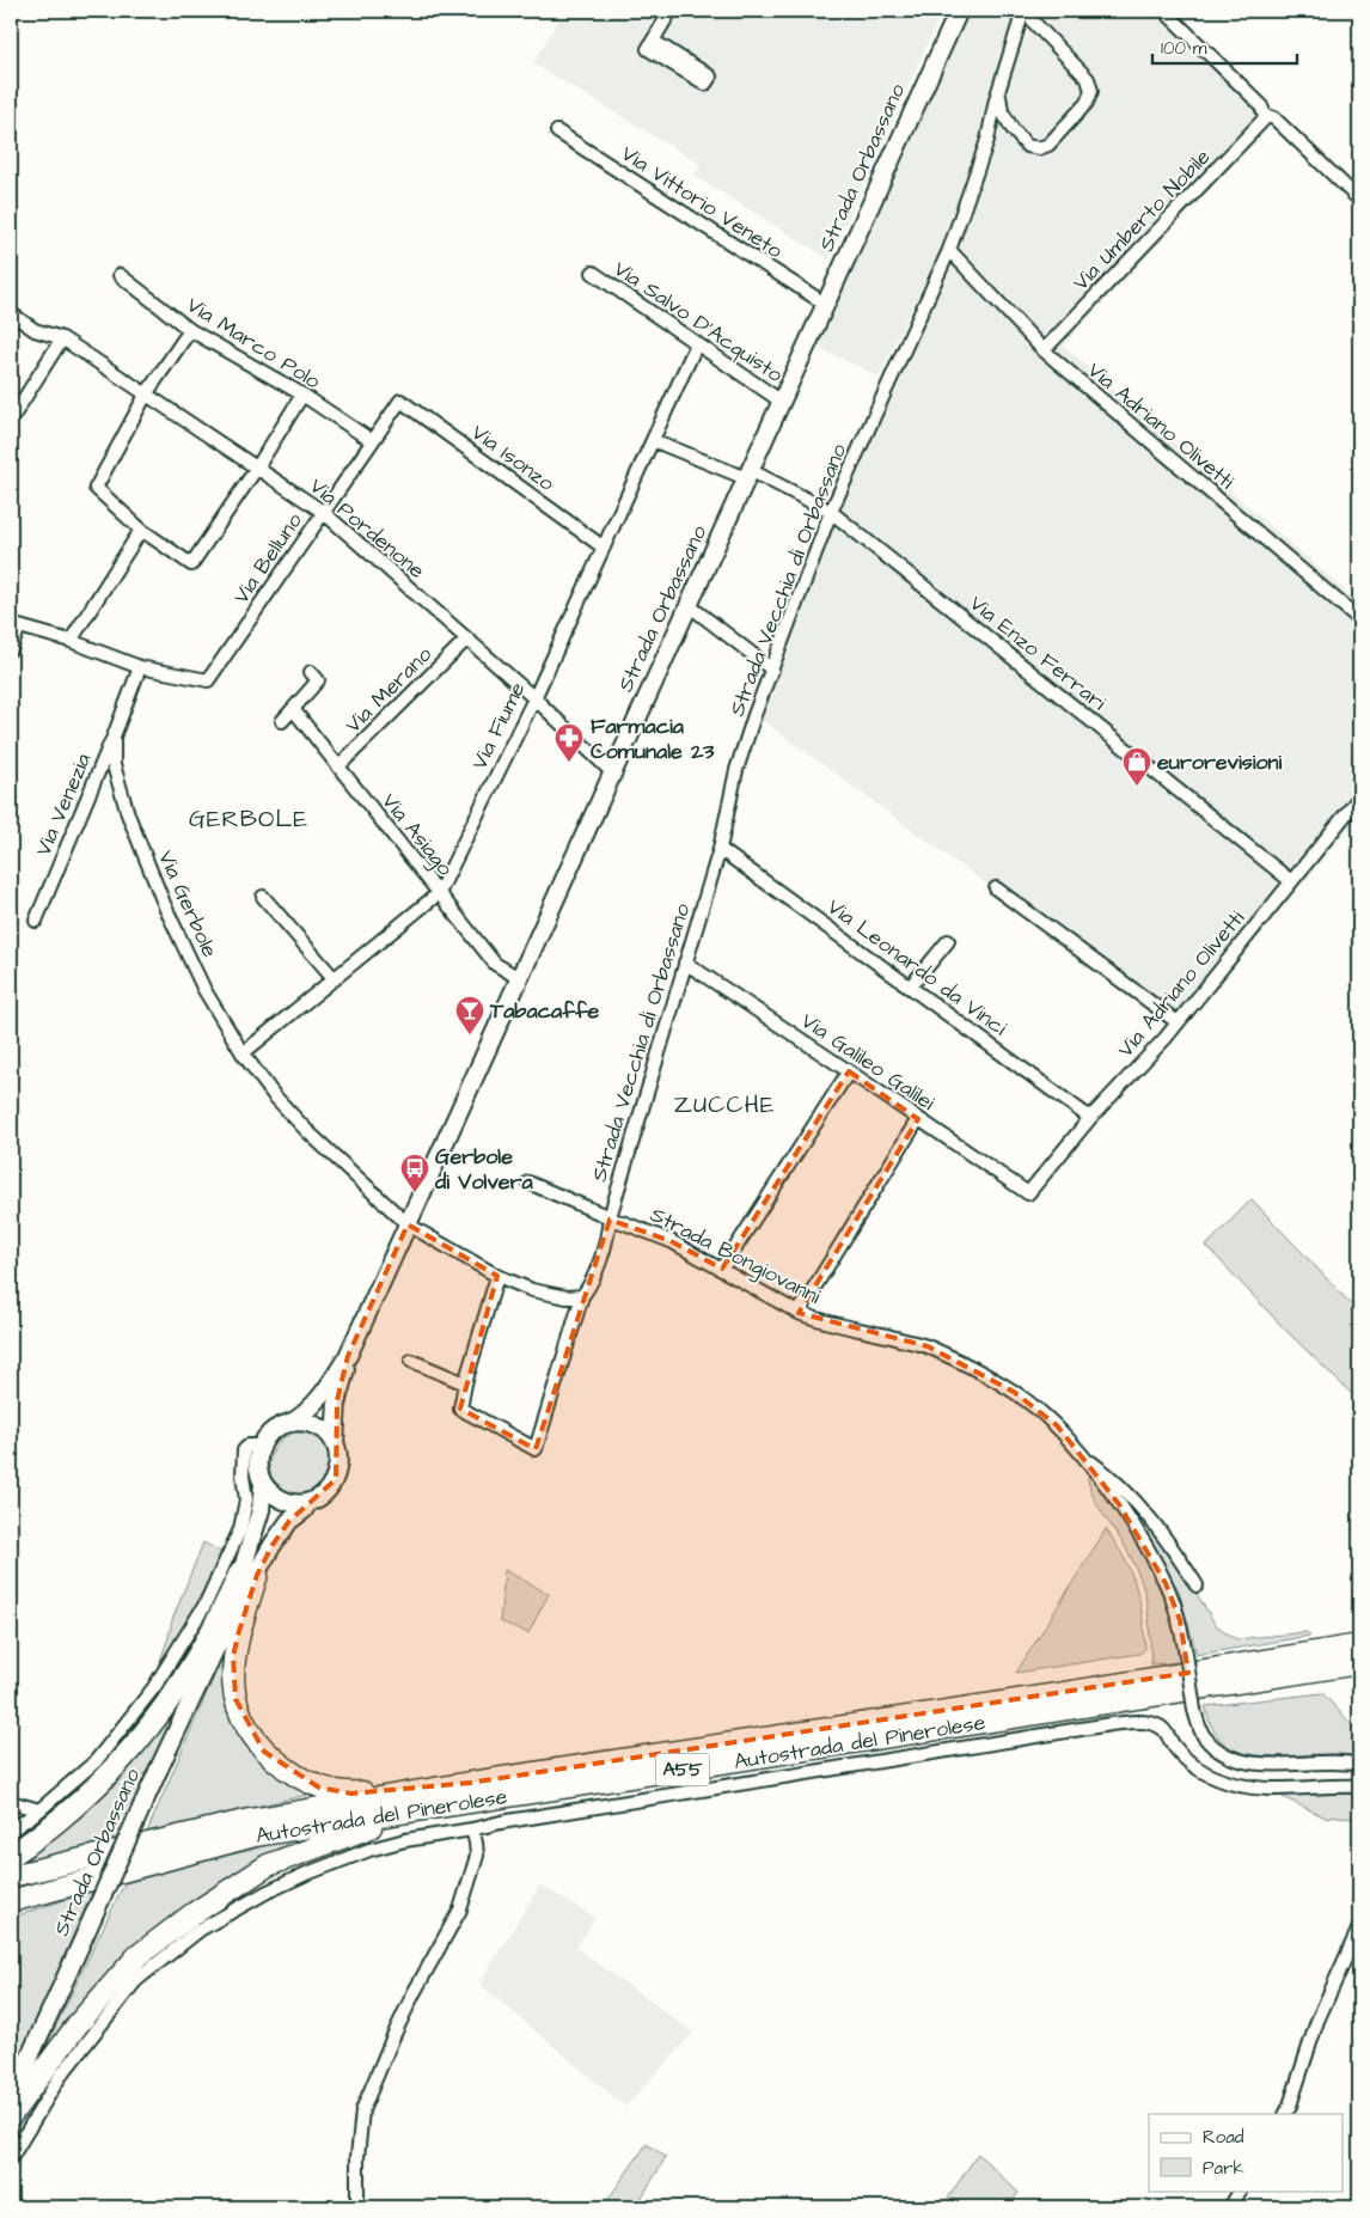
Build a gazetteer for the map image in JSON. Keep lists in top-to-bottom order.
{
  "streets": {
    "highway": ["Autostrada del Pinerolese", "A55"],
    "main road": ["Strada Orbassano"],
    "street": [
      "Via Vittorio Veneto",
      "Via Umberto Nobile",
      "Via Salvo D'Acquisto",
      "Via Marco Polo",
      "Via Adriano Olivetti",
      "Via Isonzo",
      "Via Pordenone",
      "Via Belluno",
      "Strada Vecchia di Orbassano",
      "Via Enzo Ferrari",
      "Via Merano",
      "Via Fiume",
      "Via Venezia",
      "Via Asiago",
      "Via Gerbole",
      "Via Leonardo da Vinci",
      "Via Galileo Galilei",
      "Strada Bongiovanni"
    ]
  },
  "crossings": [
    ["Strada Orbassano", "Via Vittorio Veneto"],
    ["Strada Orbassano", "Via Salvo D'Acquisto"],
    ["Strada Orbassano", "Via Pordenone"],
    ["Strada Orbassano", "Via Enzo Ferrari"],
    ["Strada Orbassano", "Via Asiago"],
    ["Strada Orbassano", "Via Gerbole"],
    ["Via Umberto Nobile", "Via Adriano Olivetti"],
    ["Via Salvo D'Acquisto", "Via Fiume"],
    ["Via Marco Polo", "Via Belluno"],
    ["Via Adriano Olivetti", "Strada Vecchia di Orbassano"],
    ["Via Adriano Olivetti", "Via Enzo Ferrari"],
    ["Via Adriano Olivetti", "Via Leonardo da Vinci"],
    ["Via Adriano Olivetti", "Via Galileo Galilei"],
    ["Via Isonzo", "Via Belluno"],
    ["Via Isonzo", "Via Fiume"],
    ["Via Pordenone", "Via Belluno"],
    ["Via Pordenone", "Via Merano"],
    ["Via Pordenone", "Via Fiume"],
    ["Via Belluno", "Via Gerbole"],
    ["Strada Vecchia di Orbassano", "Via Enzo Ferrari"],
    ["Strada Vecchia di Orbassano", "Via Gerbole"],
    ["Strada Vecchia di Orbassano", "Via Leonardo da Vinci"],
    ["Strada Vecchia di Orbassano", "Via Galileo Galilei"],
    ["Strada Vecchia di Orbassano", "Strada Bongiovanni"],
    ["Via Enzo Ferrari", "Via Fiume"],
    ["Via Merano", "Via Asiago"],
    ["Via Fiume", "Via Asiago"],
    ["Via Fiume", "Via Gerbole"],
    ["Via Venezia", "Via Gerbole"]
  ],
  "districts": ["GERBOLE", "ZUCCHE"],
  "places": {
    "pharmacy": ["Farmacia Comunale 23"],
    "shop": ["eurorevisioni"],
    "bar": ["Tabacaffe"],
    "bus stop": ["Gerbole di Volvera"]
  },
  "legend": ["Road", "Park"],
  "scale_bar": "100 m"
}
